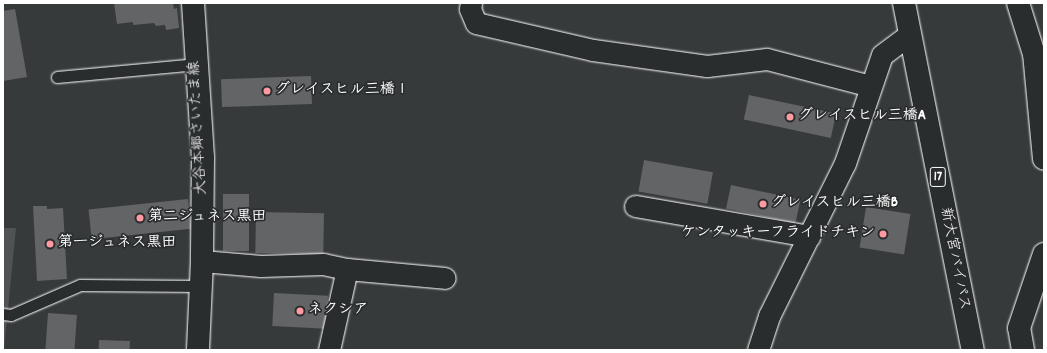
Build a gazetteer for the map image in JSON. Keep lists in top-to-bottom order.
{
  "streets": {
    "main road": ["大谷本郷さいたま線", "17", "新大宮バイパス"]
  },
  "places": [
    "グレイスヒル三橋Ⅰ",
    "グレイスヒル三橋A",
    "グレイスヒル三橋B",
    "第二ジュネス黒田",
    "ケンタッキーフライドチキン",
    "第一ジュネス黒田",
    "ネクシア"
  ]
}
